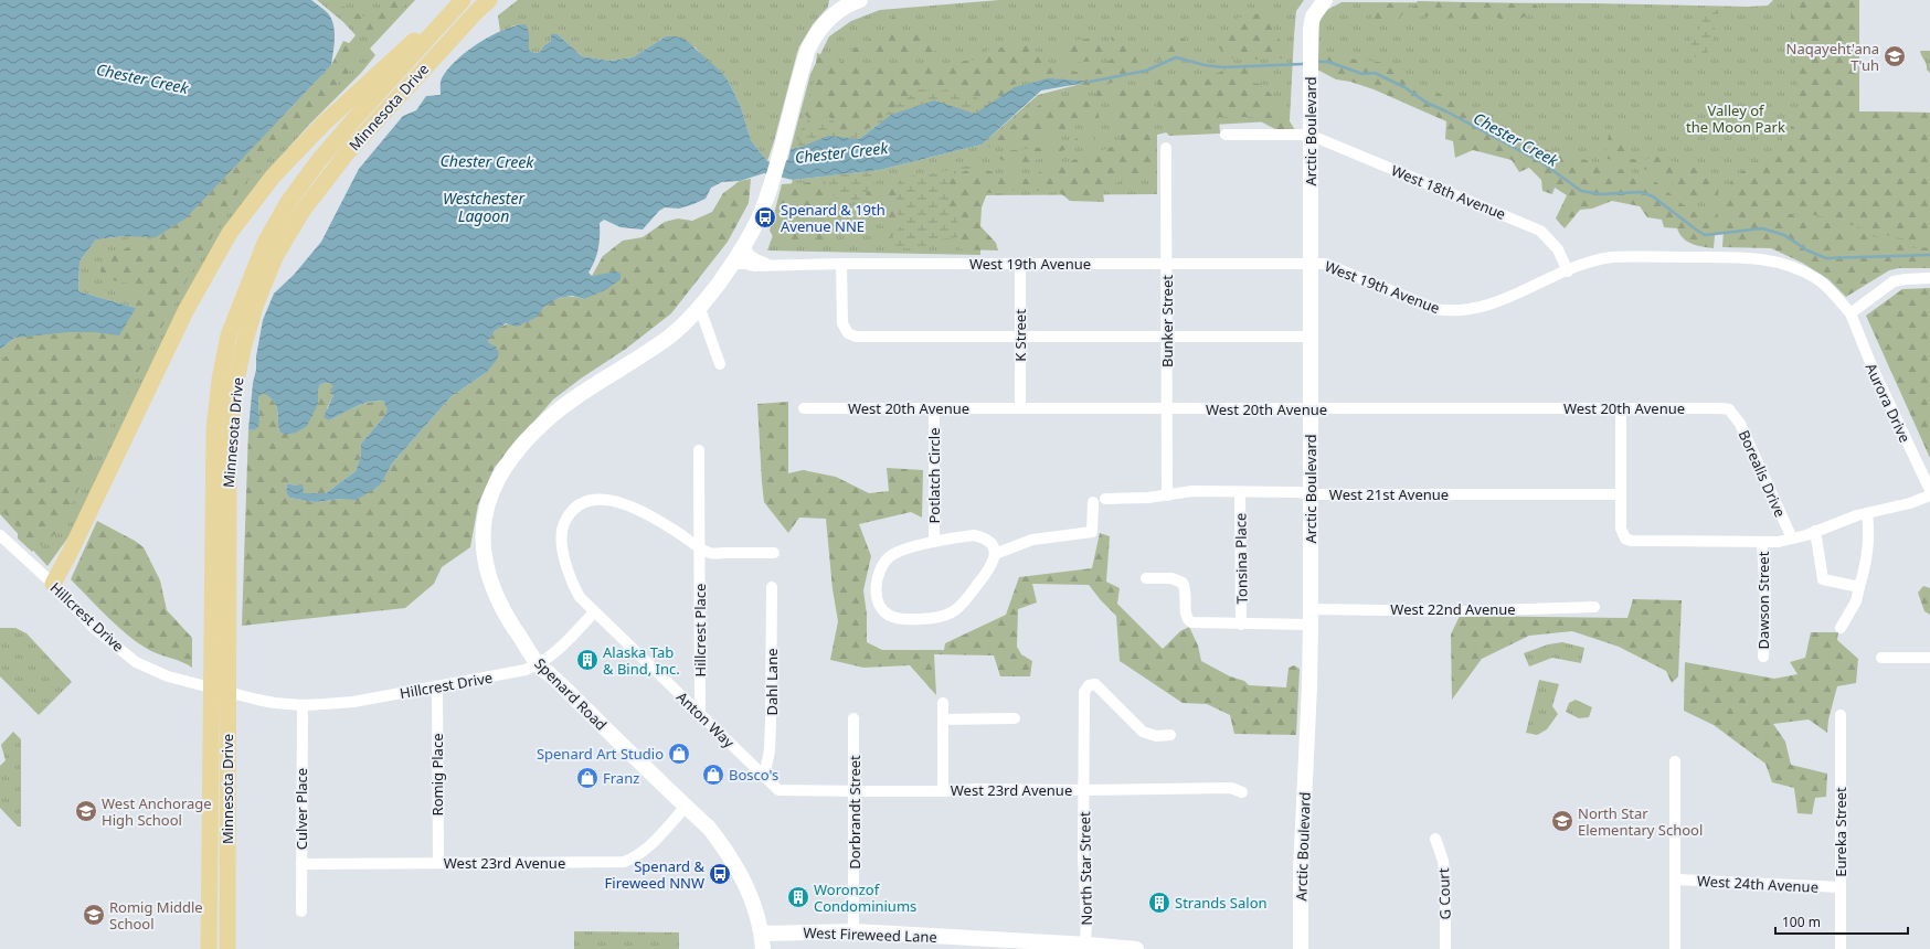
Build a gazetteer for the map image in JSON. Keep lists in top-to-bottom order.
{
  "streets": {
    "main road": [
      "Minnesota Drive",
      "Arctic Boulevard",
      "Spenard Road",
      "West Fireweed Lane"
    ],
    "street": [
      "West 18th Avenue",
      "West 19th Avenue",
      "Bunker Street",
      "K Street",
      "Aurora Drive",
      "West 20th Avenue",
      "Borealis Drive",
      "Potlatch Circle",
      "West 21st Avenue",
      "Tonsina Place",
      "Dawson Street",
      "West 22nd Avenue",
      "Hillcrest Drive",
      "Hillcrest Place",
      "Dahl Lane",
      "Anton Way",
      "Romig Place",
      "West 23rd Avenue",
      "Culver Place",
      "Dorbrandt Street",
      "Eureka Street",
      "North Star Street",
      "West 24th Avenue",
      "G Court"
    ]
  },
  "crossings": [
    ["Arctic Boulevard", "West 18th Avenue"],
    ["Arctic Boulevard", "West 19th Avenue"],
    ["Arctic Boulevard", "West 20th Avenue"],
    ["Arctic Boulevard", "West 21st Avenue"],
    ["Arctic Boulevard", "West 22nd Avenue"],
    ["West 18th Avenue", "West 19th Avenue"],
    ["West 19th Avenue", "Bunker Street"],
    ["West 19th Avenue", "K Street"],
    ["West 19th Avenue", "Aurora Drive"],
    ["West 19th Avenue", "Spenard Road"],
    ["Bunker Street", "West 20th Avenue"],
    ["Bunker Street", "West 21st Avenue"],
    ["K Street", "West 20th Avenue"],
    ["West 20th Avenue", "Borealis Drive"],
    ["West 20th Avenue", "Potlatch Circle"],
    ["West 21st Avenue", "Tonsina Place"],
    ["Tonsina Place", "West 22nd Avenue"],
    ["Hillcrest Drive", "Spenard Road"],
    ["Hillcrest Drive", "Anton Way"],
    ["Hillcrest Drive", "Romig Place"],
    ["Hillcrest Drive", "Culver Place"],
    ["Hillcrest Place", "Anton Way"],
    ["Dahl Lane", "Anton Way"],
    ["Spenard Road", "West 23rd Avenue"],
    ["Spenard Road", "West Fireweed Lane"],
    ["Anton Way", "West 23rd Avenue"],
    ["Romig Place", "West 23rd Avenue"],
    ["West 23rd Avenue", "Culver Place"],
    ["West 23rd Avenue", "Dorbrandt Street"],
    ["West 23rd Avenue", "North Star Street"],
    ["Dorbrandt Street", "West Fireweed Lane"],
    ["Eureka Street", "West 24th Avenue"],
    ["North Star Street", "West Fireweed Lane"]
  ],
  "water": ["Chester Creek", "Westchester Lagoon"],
  "parks": ["Valley of the Moon Park"],
  "places": {
    "school or university": [
      "Naqayeht'ana T'uh",
      "West Anchorage High School",
      "North Star Elementary School",
      "Romig Middle School"
    ],
    "bus stop": ["Spenard & 19th Avenue NNE", "Spenard & Fireweed NNW"],
    "building": ["Alaska Tab & Bind, Inc.", "Woronzof Condominiums", "Strands Salon"],
    "shop": ["Spenard Art Studio", "Bosco's", "Franz"]
  },
  "scale_bar": "100 m"
}
